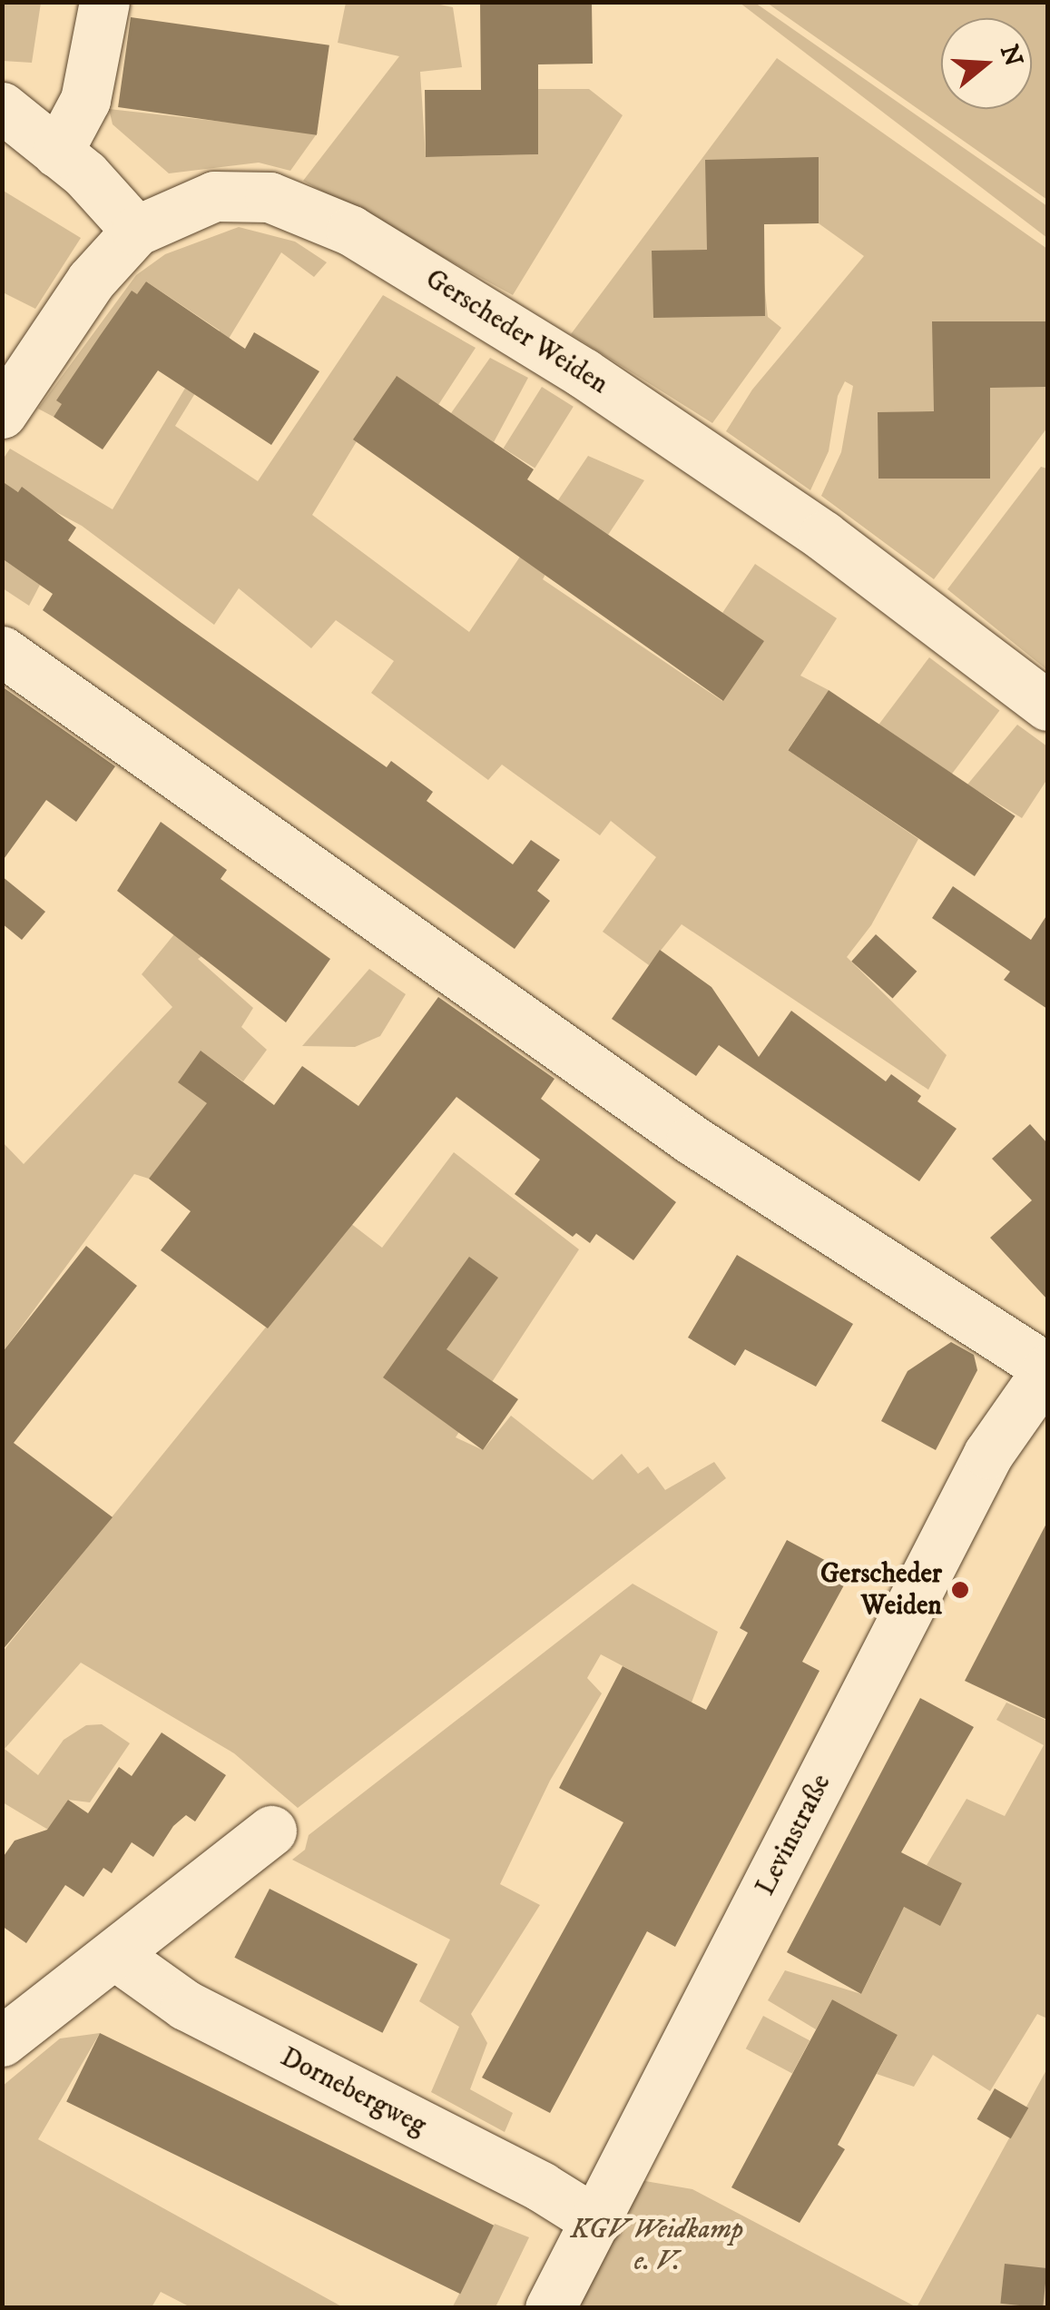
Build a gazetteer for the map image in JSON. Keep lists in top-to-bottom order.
{
  "streets": {
    "street": ["Gerscheder Weiden", "Levinstraße", "Dornebergweg"]
  },
  "crossings": [
    ["Levinstraße", "Dornebergweg"]
  ],
  "parks": ["KGV Weidkamp e. V."],
  "places": ["Gerscheder Weiden"],
  "north": "right"
}
